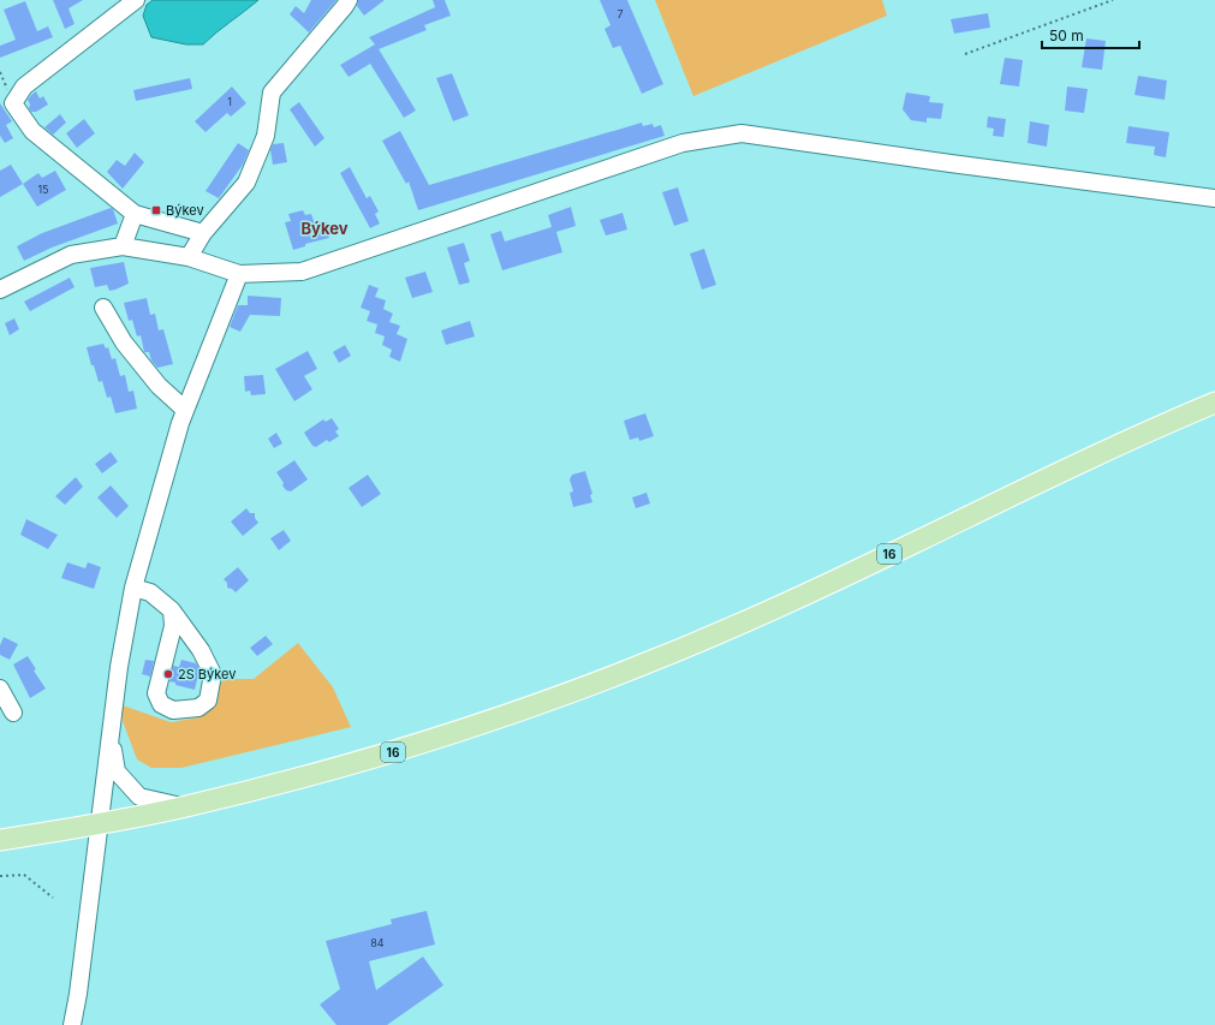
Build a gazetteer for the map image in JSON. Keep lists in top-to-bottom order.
{
  "streets": {
    "main road": ["16"]
  },
  "districts": ["Býkev"],
  "places": {
    "transit": ["Býkev"],
    "other": ["2S Býkev"]
  },
  "house_numbers": [
    "7",
    "1",
    "15",
    "84"
  ],
  "scale_bar": "50 m"
}
